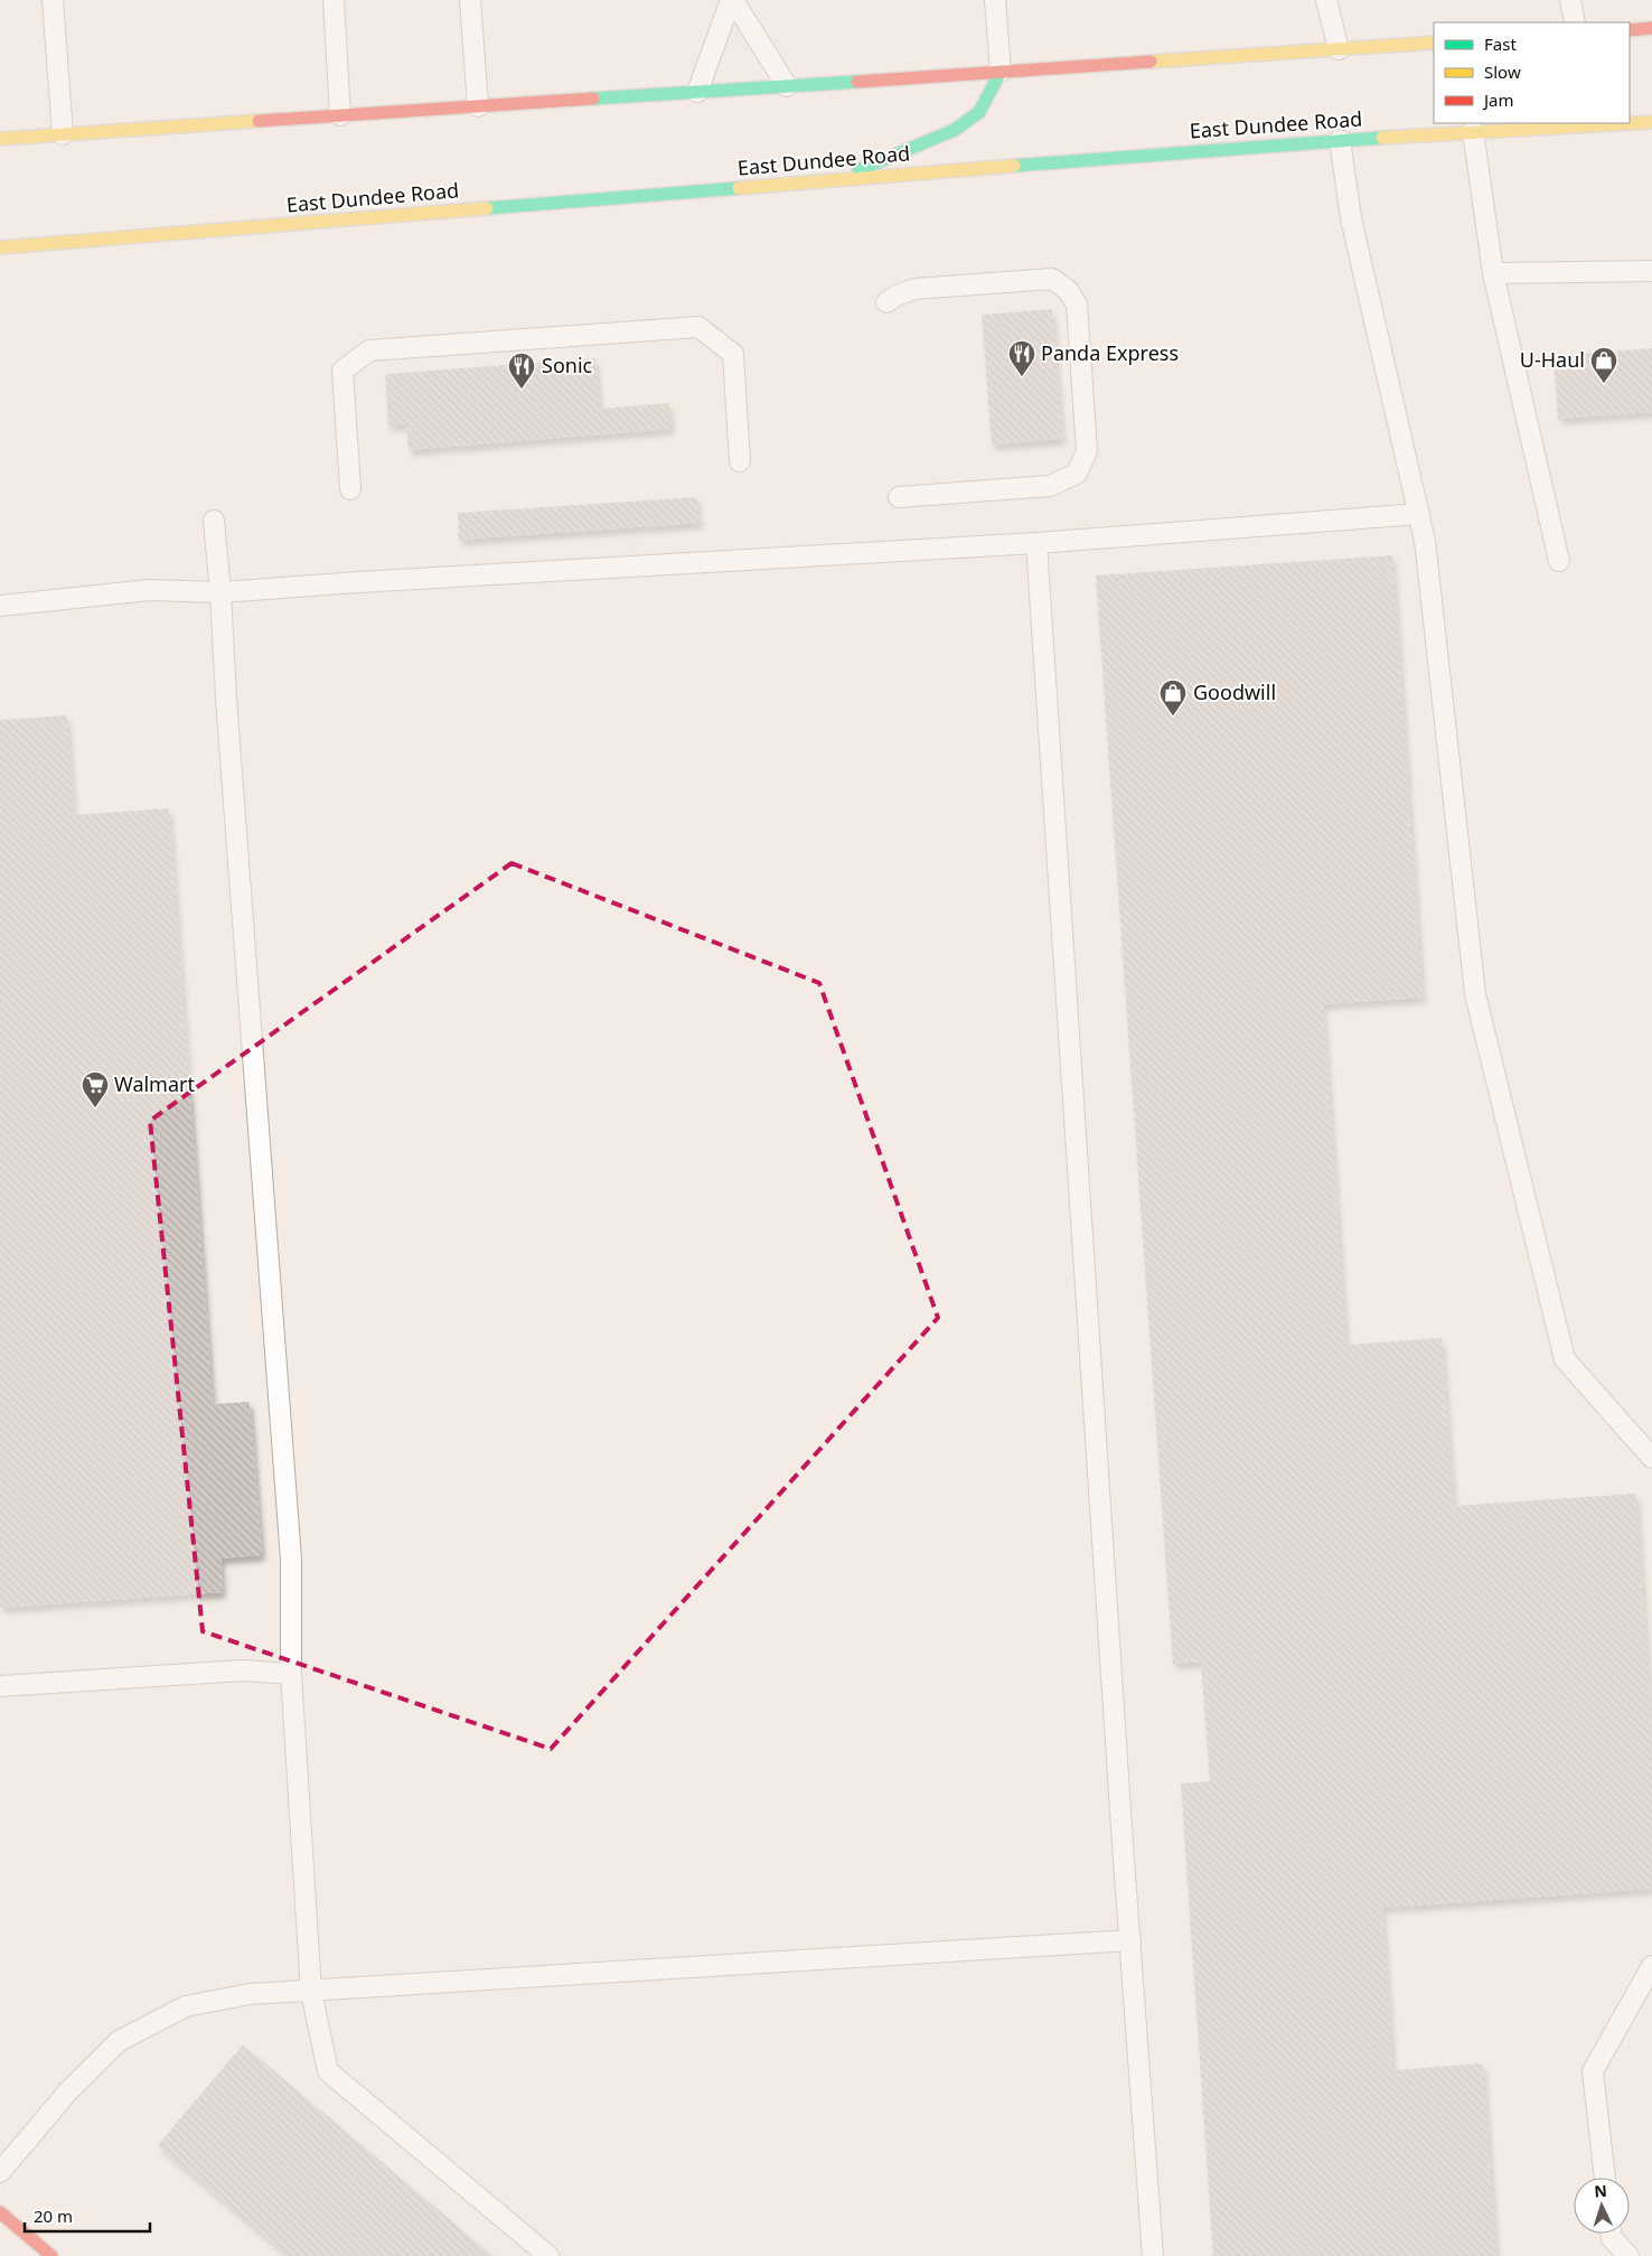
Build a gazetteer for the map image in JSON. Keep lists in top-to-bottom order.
{
  "streets": {
    "main road": ["East Dundee Road"]
  },
  "places": {
    "restaurant": ["Panda Express", "Sonic"],
    "shop": ["U-Haul", "Goodwill"],
    "supermarket": ["Walmart"]
  },
  "legend": ["Fast", "Slow", "Jam"],
  "scale_bar": "20 m",
  "north": "top"
}
